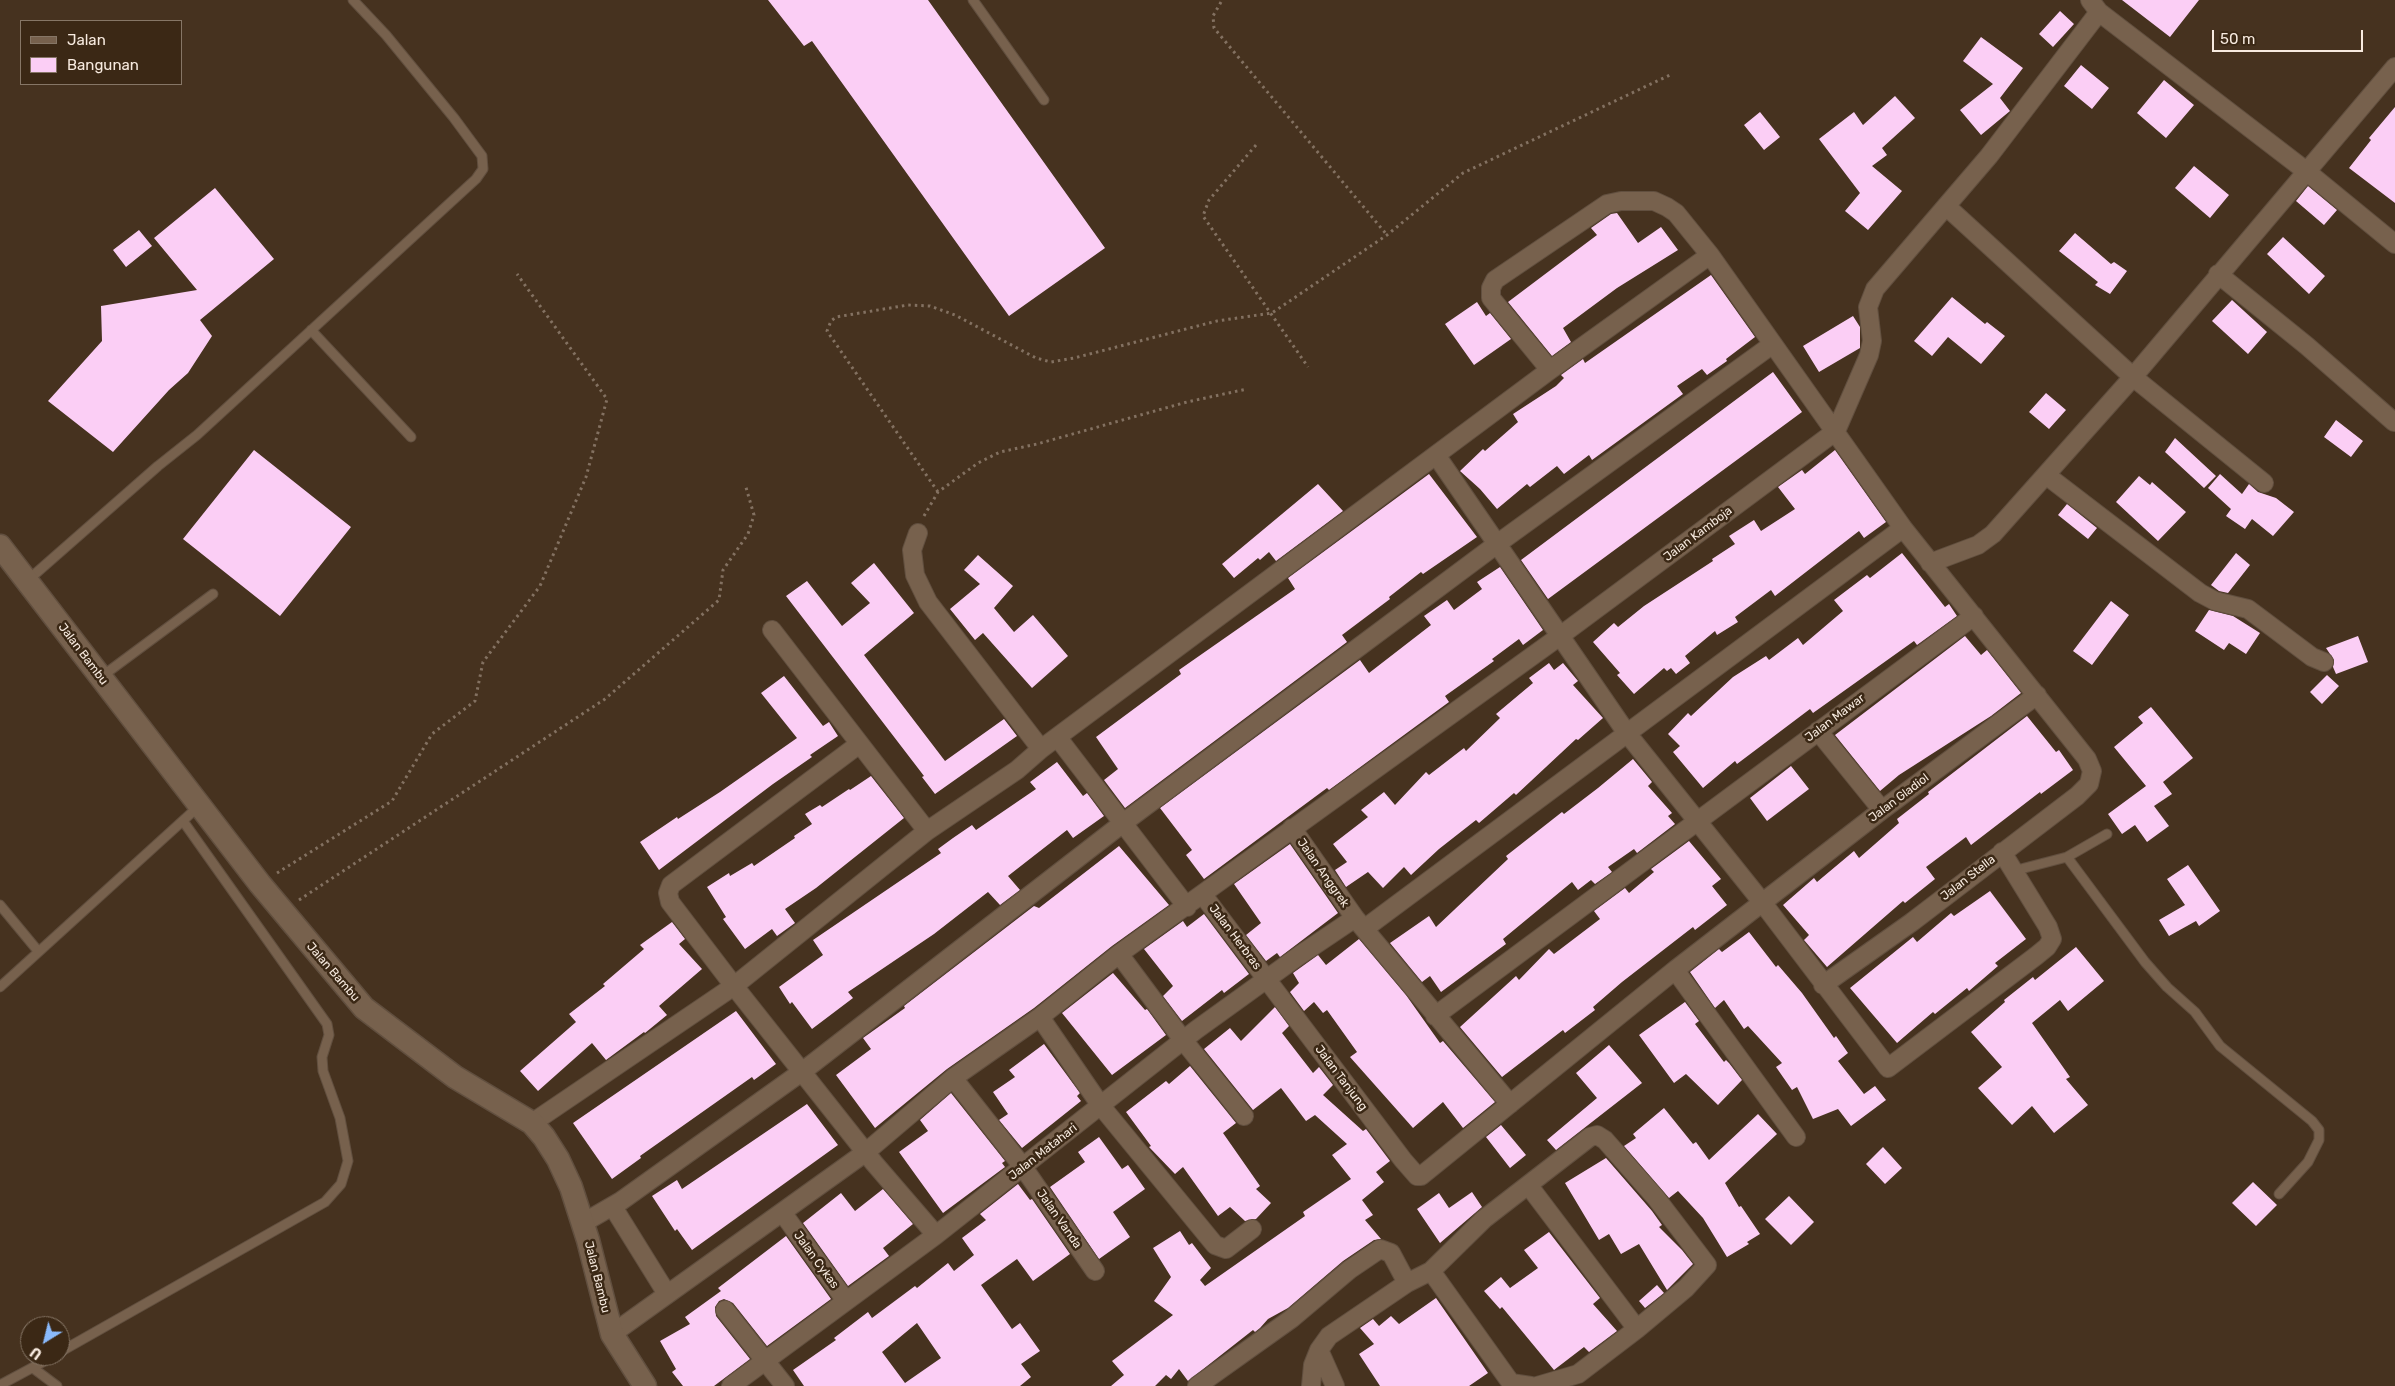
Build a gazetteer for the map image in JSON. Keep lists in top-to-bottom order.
{
  "streets": {
    "street": [
      "Jalan Kamboja",
      "Jalan Bambu",
      "Jalan Mawar",
      "Jalan Gladiol",
      "Jalan Anggrek",
      "Jalan Stella",
      "Jalan Herbras",
      "Jalan Tanjung",
      "Jalan Matahari",
      "Jalan Vanda",
      "Jalan Cykas"
    ]
  },
  "crossings": [
    ["Jalan Kamboja", "Jalan Bambu"],
    ["Jalan Kamboja", "Jalan Anggrek"],
    ["Jalan Kamboja", "Jalan Herbras"],
    ["Jalan Kamboja", "Jalan Vanda"],
    ["Jalan Mawar", "Jalan Anggrek"],
    ["Jalan Gladiol", "Jalan Anggrek"],
    ["Jalan Gladiol", "Jalan Stella"],
    ["Jalan Gladiol", "Jalan Tanjung"],
    ["Jalan Anggrek", "Jalan Matahari"],
    ["Jalan Herbras", "Jalan Tanjung"],
    ["Jalan Herbras", "Jalan Matahari"],
    ["Jalan Tanjung", "Jalan Matahari"],
    ["Jalan Matahari", "Jalan Vanda"],
    ["Jalan Matahari", "Jalan Cykas"]
  ],
  "legend": ["Jalan", "Bangunan"],
  "scale_bar": "50 m",
  "north": "bottom left"
}
